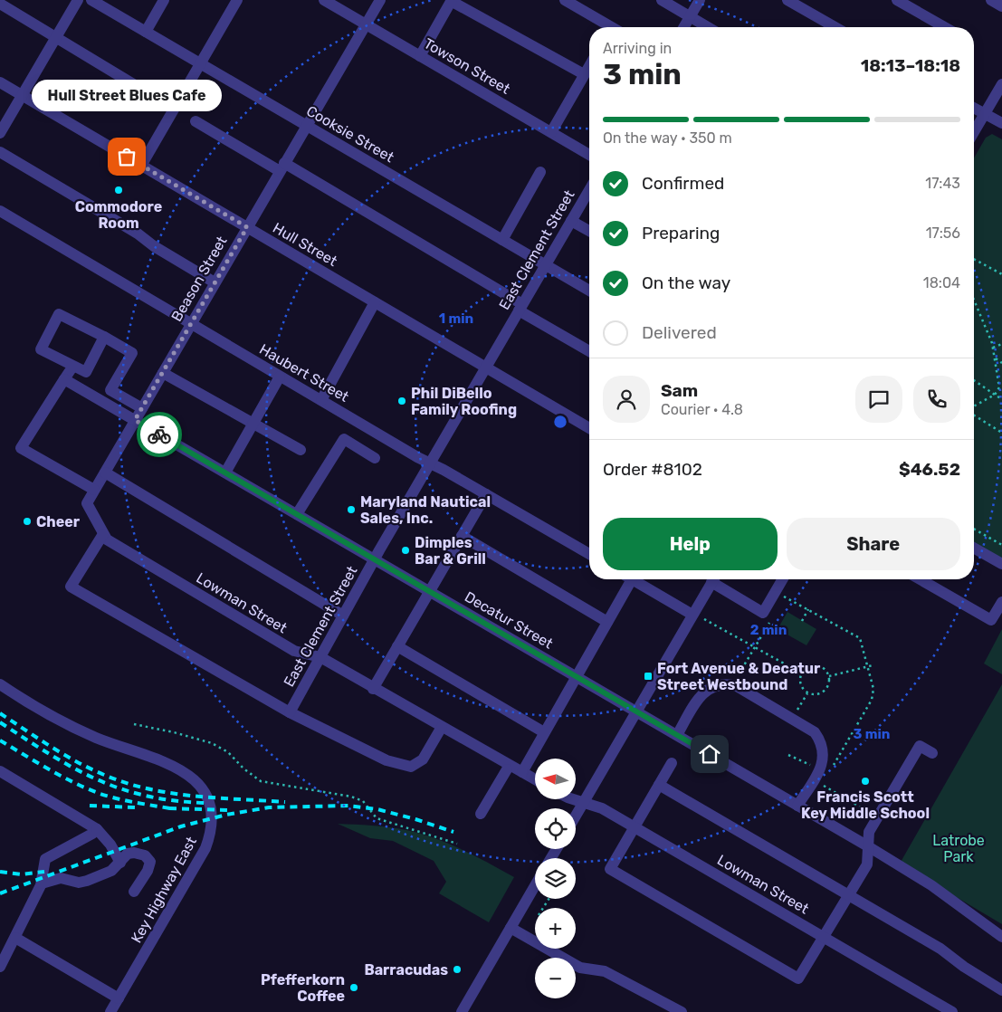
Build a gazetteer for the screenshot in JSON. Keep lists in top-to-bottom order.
{
  "streets": {
    "street": [
      "Towson Street",
      "Cooksie Street",
      "Hull Street",
      "East Clement Street",
      "Beason Street",
      "Haubert Street",
      "Lowman Street",
      "Decatur Street",
      "Key Highway East"
    ]
  },
  "crossings": [
    ["Towson Street", "Beason Street"],
    ["Cooksie Street", "East Clement Street"],
    ["Cooksie Street", "Beason Street"],
    ["Hull Street", "East Clement Street"],
    ["Hull Street", "Beason Street"],
    ["East Clement Street", "Haubert Street"],
    ["East Clement Street", "Lowman Street"],
    ["East Clement Street", "Decatur Street"],
    ["Beason Street", "Haubert Street"],
    ["Beason Street", "Lowman Street"],
    ["Beason Street", "Decatur Street"]
  ],
  "parks": ["Latrobe Park"],
  "places": {
    "other": [
      "Hull Street Blues Cafe",
      "Commodore Room",
      "Phil DiBello Family Roofing",
      "Maryland Nautical Sales, Inc.",
      "Cheer",
      "Dimples Bar & Grill",
      "Francis Scott Key Middle School",
      "Barracudas",
      "Pfefferkorn Coffee"
    ],
    "transit": ["Fort Avenue & Decatur Street Westbound"]
  },
  "north": "left",
  "page": {
    "heading": ["3 min", "Arriving in", "18:13–18:18"],
    "panel": [
      "Sam",
      "Courier · 4.8",
      "Order #8102",
      "$46.52"
    ],
    "bubble": "Hull Street Blues Cafe",
    "bar": "On the way · 350 m",
    "list": [
      ["Confirmed", "17:43"],
      ["Preparing", "17:56"],
      ["On the way", "18:04"],
      "Delivered"
    ],
    "buttons": ["Help", "Share"],
    "map_buttons": ["+", "−"]
  },
  "rings": ["1 min", "2 min", "3 min"]
}
